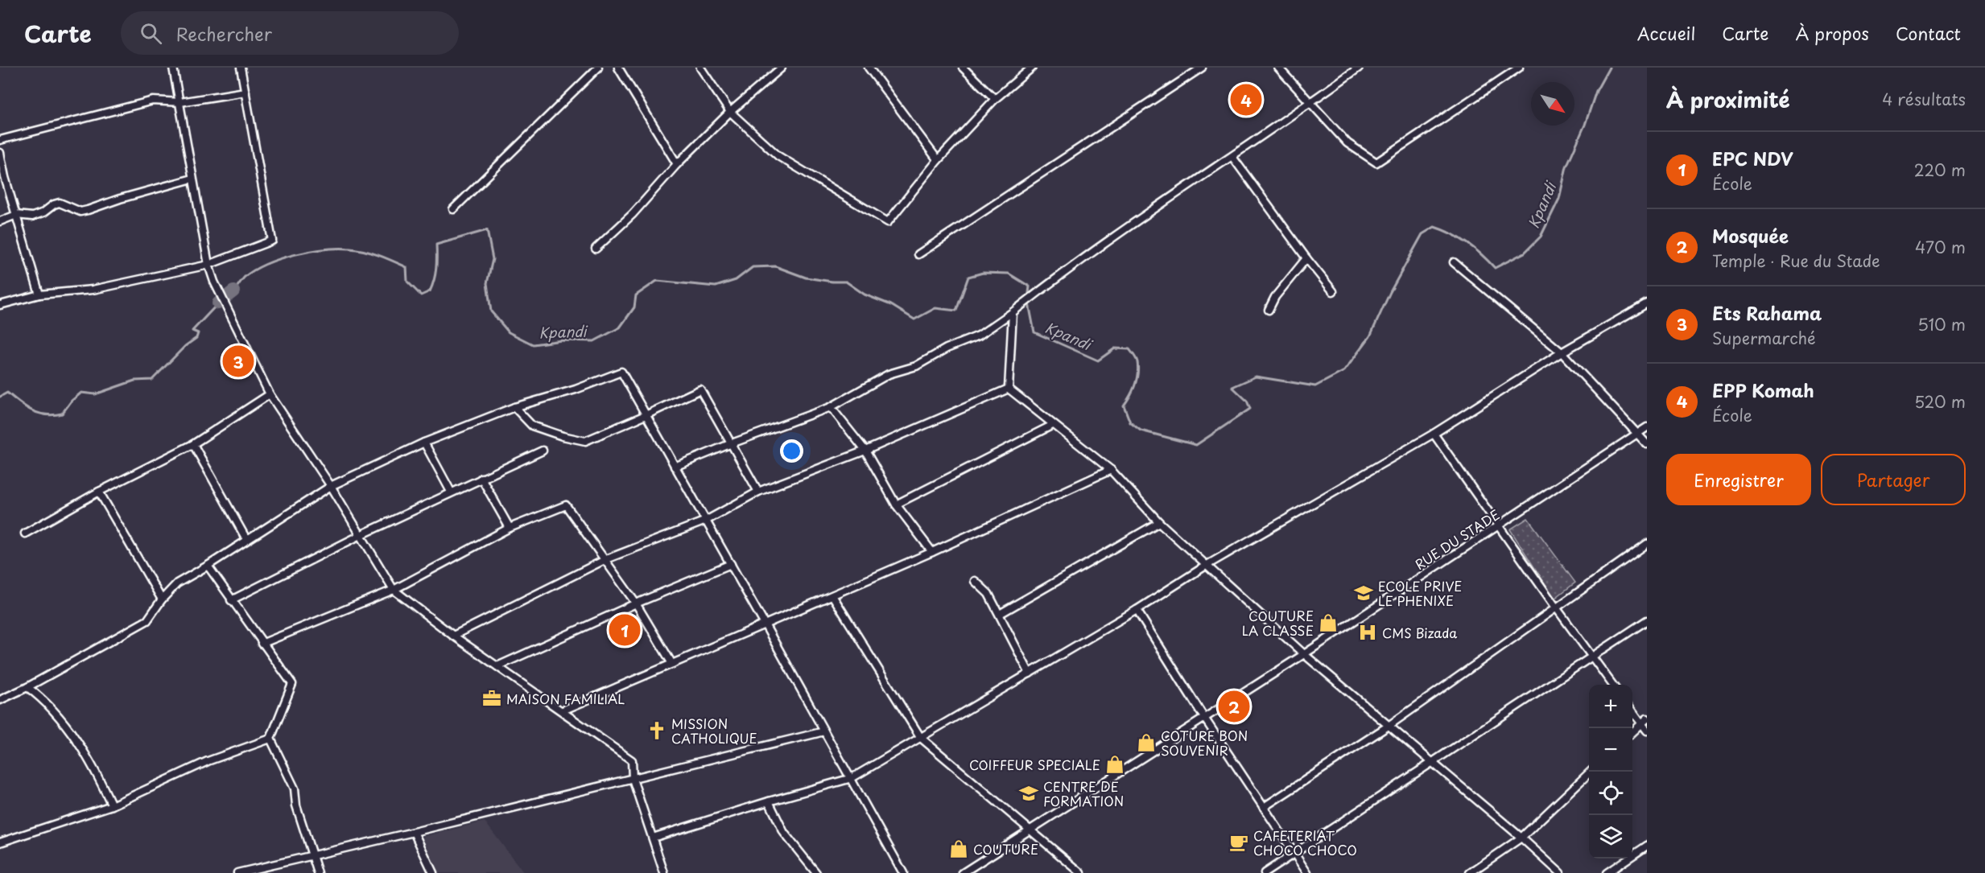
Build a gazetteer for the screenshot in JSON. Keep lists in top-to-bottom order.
{
  "streets": {
    "street": ["RUE DU STADE"]
  },
  "water": ["Kpandi"],
  "places": {
    "school or university": ["ECOLE PRIVE LE PHENIXE", "CENTRE DE FORMATION"],
    "shop": [
      "COUTURE LA CLASSE",
      "COTURE BON SOUVENIR",
      "COIFFEUR SPECIALE",
      "COUTURE"
    ],
    "hospital": ["CMS Bizada"],
    "office": ["MAISON FAMILIAL"],
    "church": ["MISSION CATHOLIQUE"],
    "cafe": ["CAFETERIAT CHOCO CHOCO"]
  },
  "north": "bottom right",
  "page": {
    "header": "Carte",
    "search": "Rechercher",
    "nav": [
      "Accueil",
      "Carte",
      "À propos",
      "Contact"
    ],
    "heading": ["À proximité", "4 résultats"],
    "pins": [
      "4",
      "3",
      "1",
      "2"
    ],
    "list": [
      {
        "mark": "1",
        "name": "EPC NDV",
        "note": "École",
        "value": "220 m"
      },
      {
        "mark": "2",
        "name": "Mosquée",
        "note": "Temple · Rue du Stade",
        "value": "470 m"
      },
      {
        "mark": "3",
        "name": "Ets Rahama",
        "note": "Supermarché",
        "value": "510 m"
      },
      {
        "mark": "4",
        "name": "EPP Komah",
        "note": "École",
        "value": "520 m"
      }
    ],
    "buttons": ["Enregistrer", "Partager"],
    "map_buttons": ["+", "−"]
  }
}
